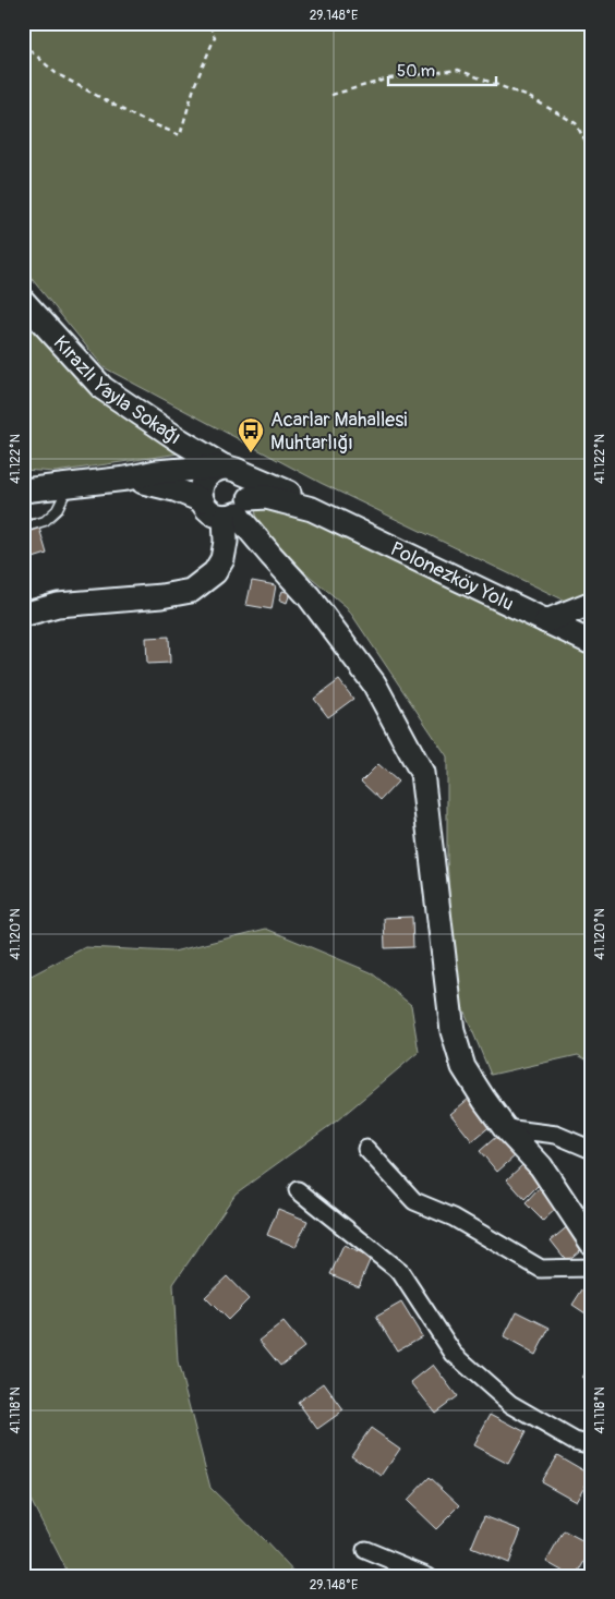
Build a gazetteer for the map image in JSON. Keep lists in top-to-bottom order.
{
  "streets": {
    "street": ["Kırazlı Yayla Sokağı", "Polonezköy Yolu"]
  },
  "crossings": [
    ["Kırazlı Yayla Sokağı", "Polonezköy Yolu"]
  ],
  "places": {
    "bus stop": ["Acarlar Mahallesi Muhtarlığı"]
  },
  "scale_bar": "50 m",
  "coordinates": [
    "29.148°E",
    "41.122°N",
    "41.120°N",
    "41.118°N"
  ]
}
